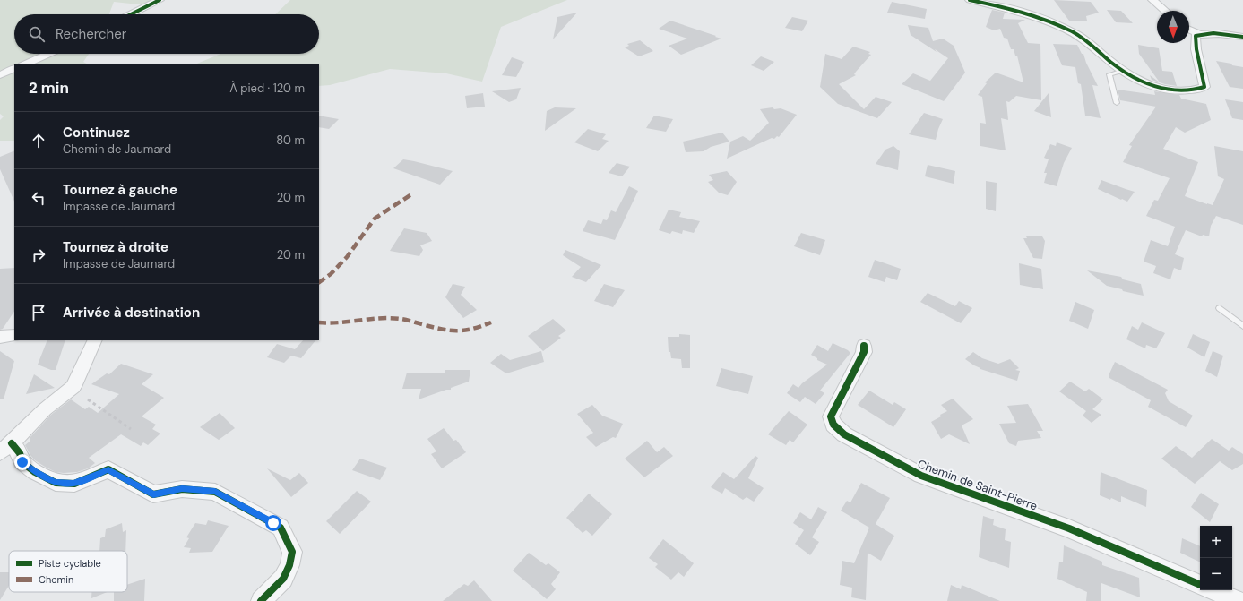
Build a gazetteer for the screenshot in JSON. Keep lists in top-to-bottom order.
{
  "streets": {
    "street": ["Chemin de Saint-Pierre"]
  },
  "legend": ["Piste cyclable", "Chemin"],
  "north": "bottom",
  "page": {
    "search": "Rechercher",
    "heading": ["2 min", "À pied · 120 m"],
    "list": [
      ["Continuez", "Chemin de Jaumard", "80 m"],
      ["Tournez à gauche", "Impasse de Jaumard", "20 m"],
      ["Tournez à droite", "Impasse de Jaumard", "20 m"],
      "Arrivée à destination"
    ],
    "map_buttons": ["+", "−"]
  }
}
